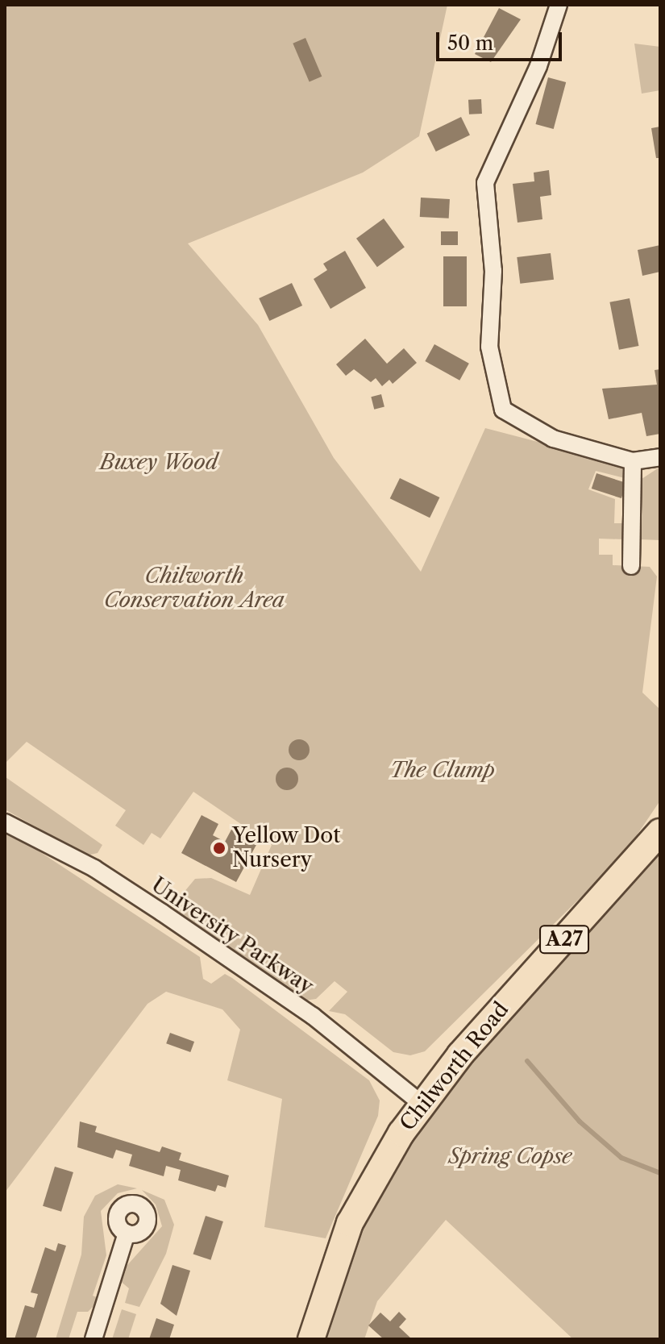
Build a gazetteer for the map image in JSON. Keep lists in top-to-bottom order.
{
  "streets": {
    "main road": ["A27", "Chilworth Road"],
    "street": ["University Parkway"]
  },
  "crossings": [
    ["University Parkway", "Chilworth Road"]
  ],
  "parks": [
    "Buxey Wood",
    "Chilworth Conservation Area",
    "The Clump",
    "Spring Copse"
  ],
  "places": ["Yellow Dot Nursery"],
  "scale_bar": "50 m"
}
